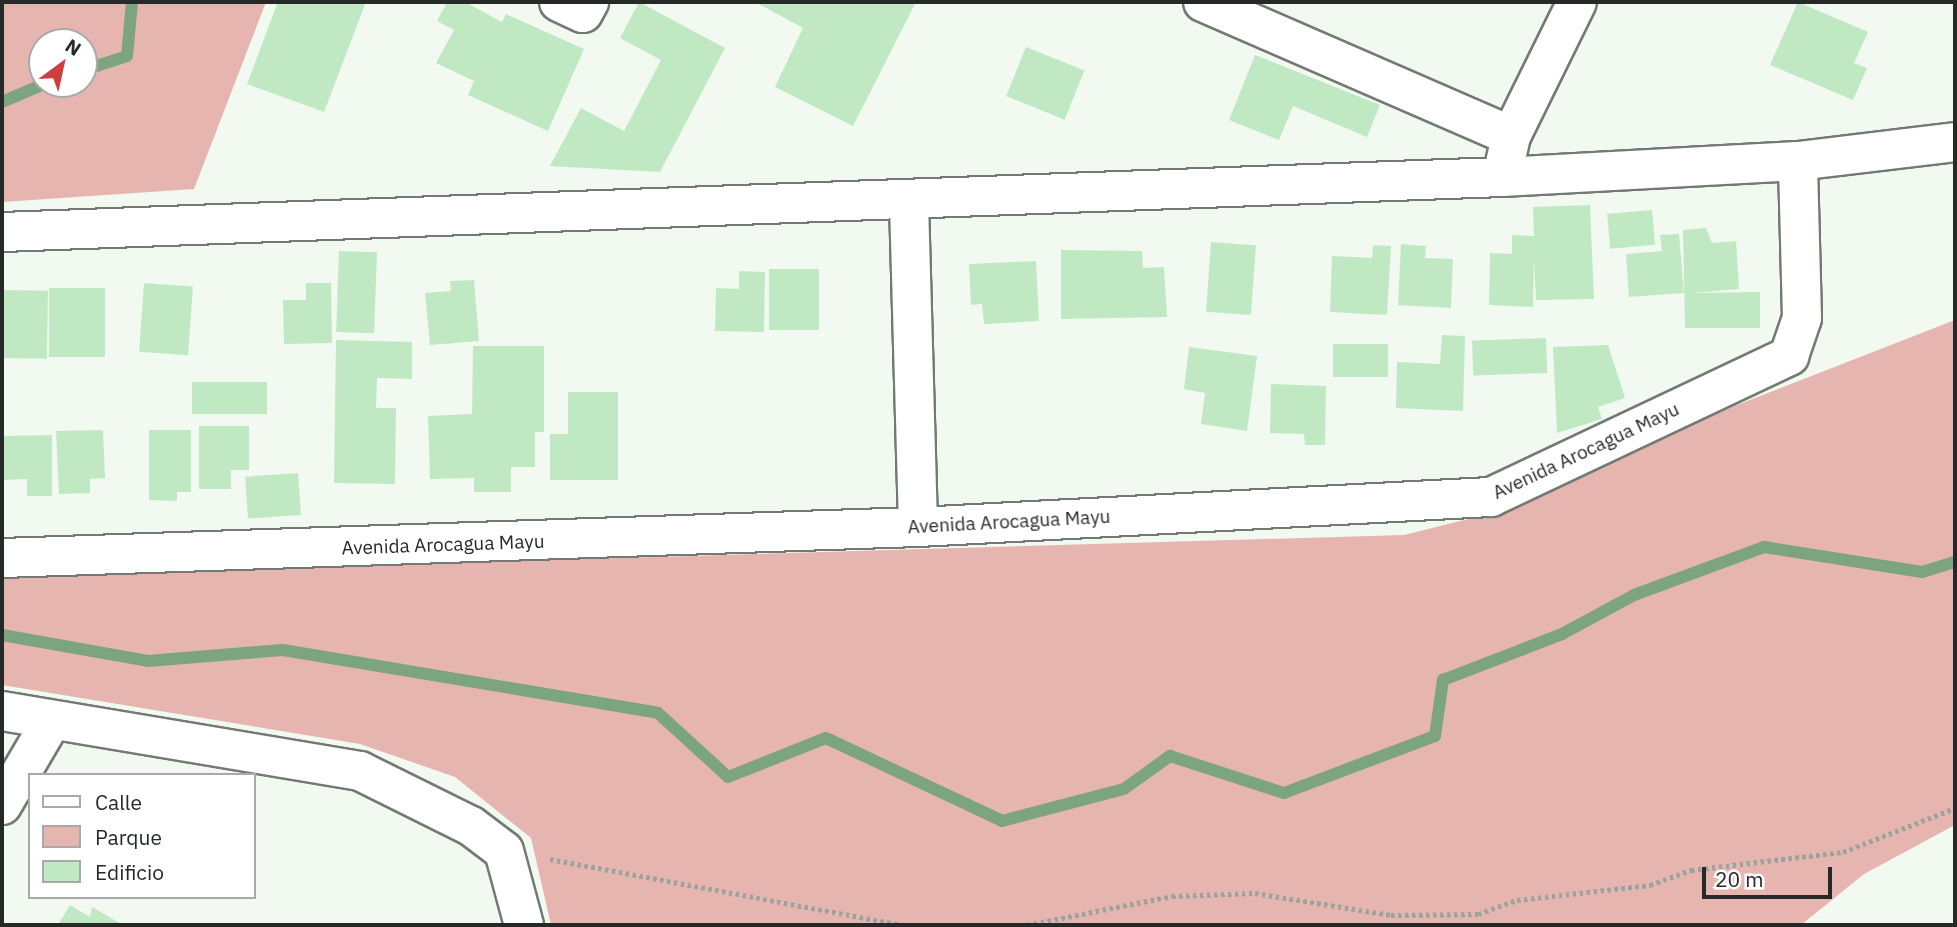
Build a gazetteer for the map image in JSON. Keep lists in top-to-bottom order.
{
  "streets": {
    "street": ["Avenida Arocagua Mayu"]
  },
  "legend": ["Calle", "Parque", "Edificio"],
  "scale_bar": "20 m",
  "north": "top right"
}
